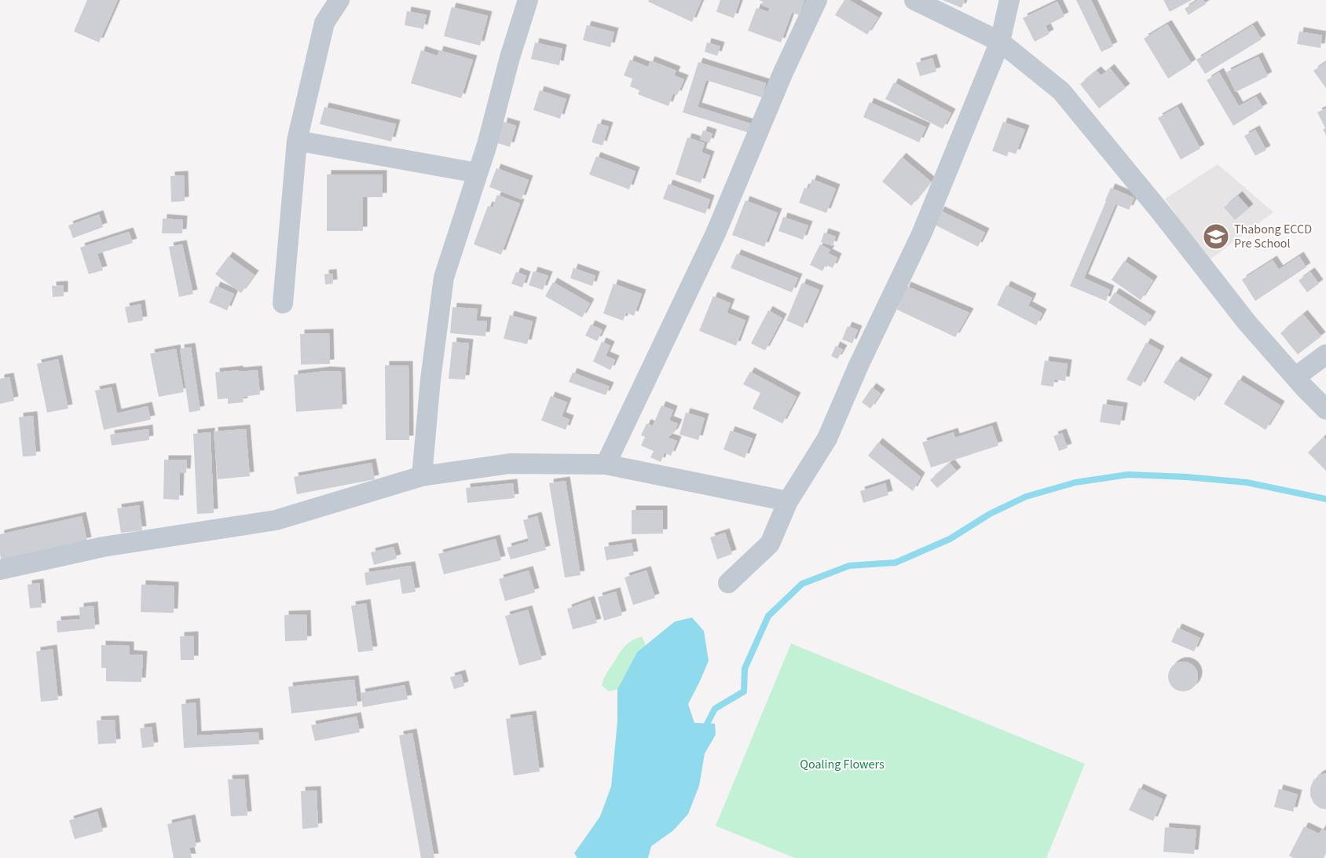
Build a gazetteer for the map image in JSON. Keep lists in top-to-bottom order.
{
  "parks": ["Qoaling Flowers"],
  "places": {
    "school or university": ["Thabong ECCD Pre School"]
  }
}
